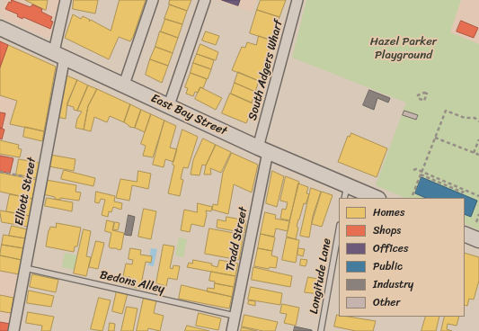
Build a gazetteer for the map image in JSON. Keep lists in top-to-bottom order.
{
  "streets": {
    "street": [
      "South Adgers Wharf",
      "East Bay Street",
      "Elliott Street",
      "Tradd Street"
    ],
    "lane": ["Longitude Lane", "Bedons Alley"]
  },
  "crossings": [
    ["South Adgers Wharf", "East Bay Street"],
    ["South Adgers Wharf", "Tradd Street"],
    ["East Bay Street", "Elliott Street"],
    ["East Bay Street", "Tradd Street"],
    ["Elliott Street", "Bedons Alley"],
    ["Tradd Street", "Bedons Alley"]
  ],
  "parks": ["Hazel Parker Playground"],
  "legend": [
    "Homes",
    "Shops",
    "Offices",
    "Public",
    "Industry",
    "Other"
  ]
}
